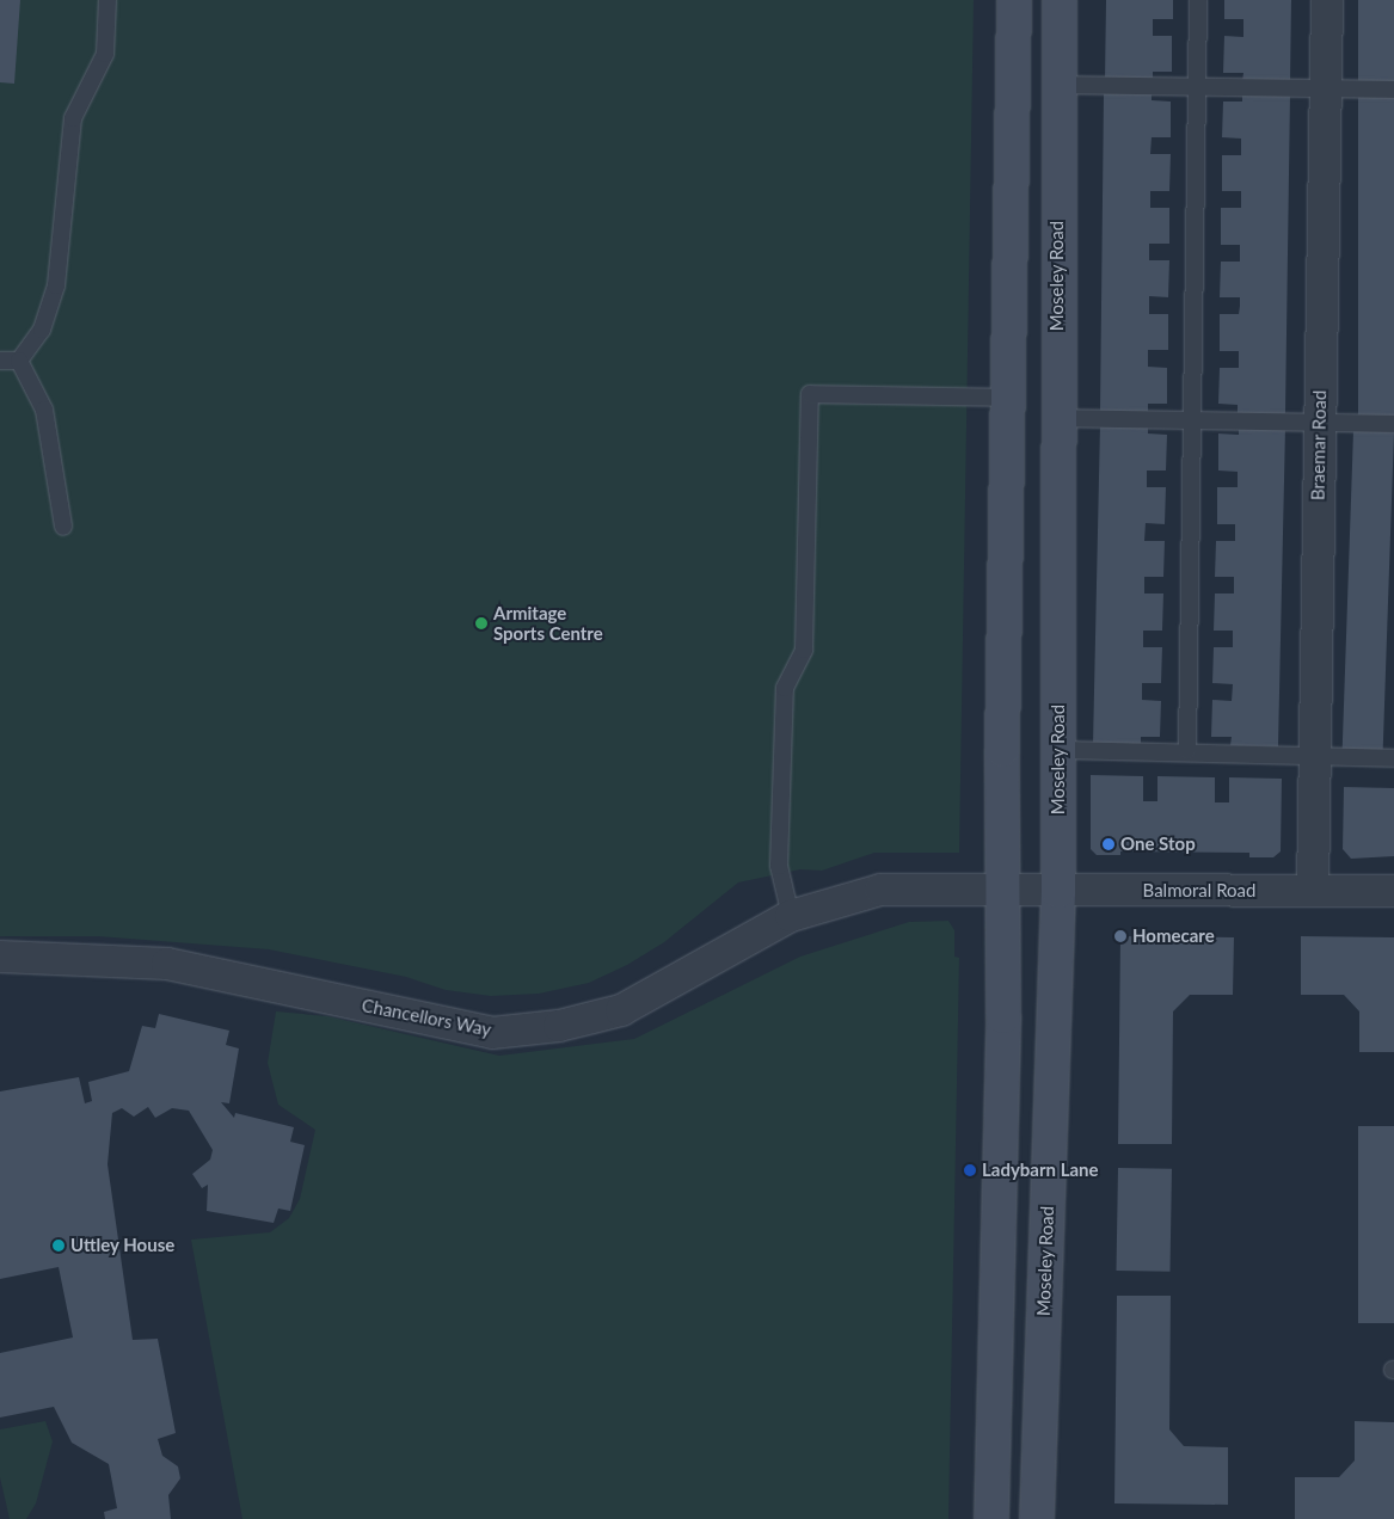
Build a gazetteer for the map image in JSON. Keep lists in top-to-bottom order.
{
  "streets": {
    "main road": ["Moseley Road"],
    "street": ["Braemar Road", "Balmoral Road", "Chancellors Way"]
  },
  "crossings": [
    ["Moseley Road", "Balmoral Road"],
    ["Braemar Road", "Balmoral Road"],
    ["Balmoral Road", "Chancellors Way"]
  ],
  "places": [
    "Armitage Sports Centre",
    "One Stop",
    "Homecare",
    "Ladybarn Lane",
    "Uttley House"
  ]
}
